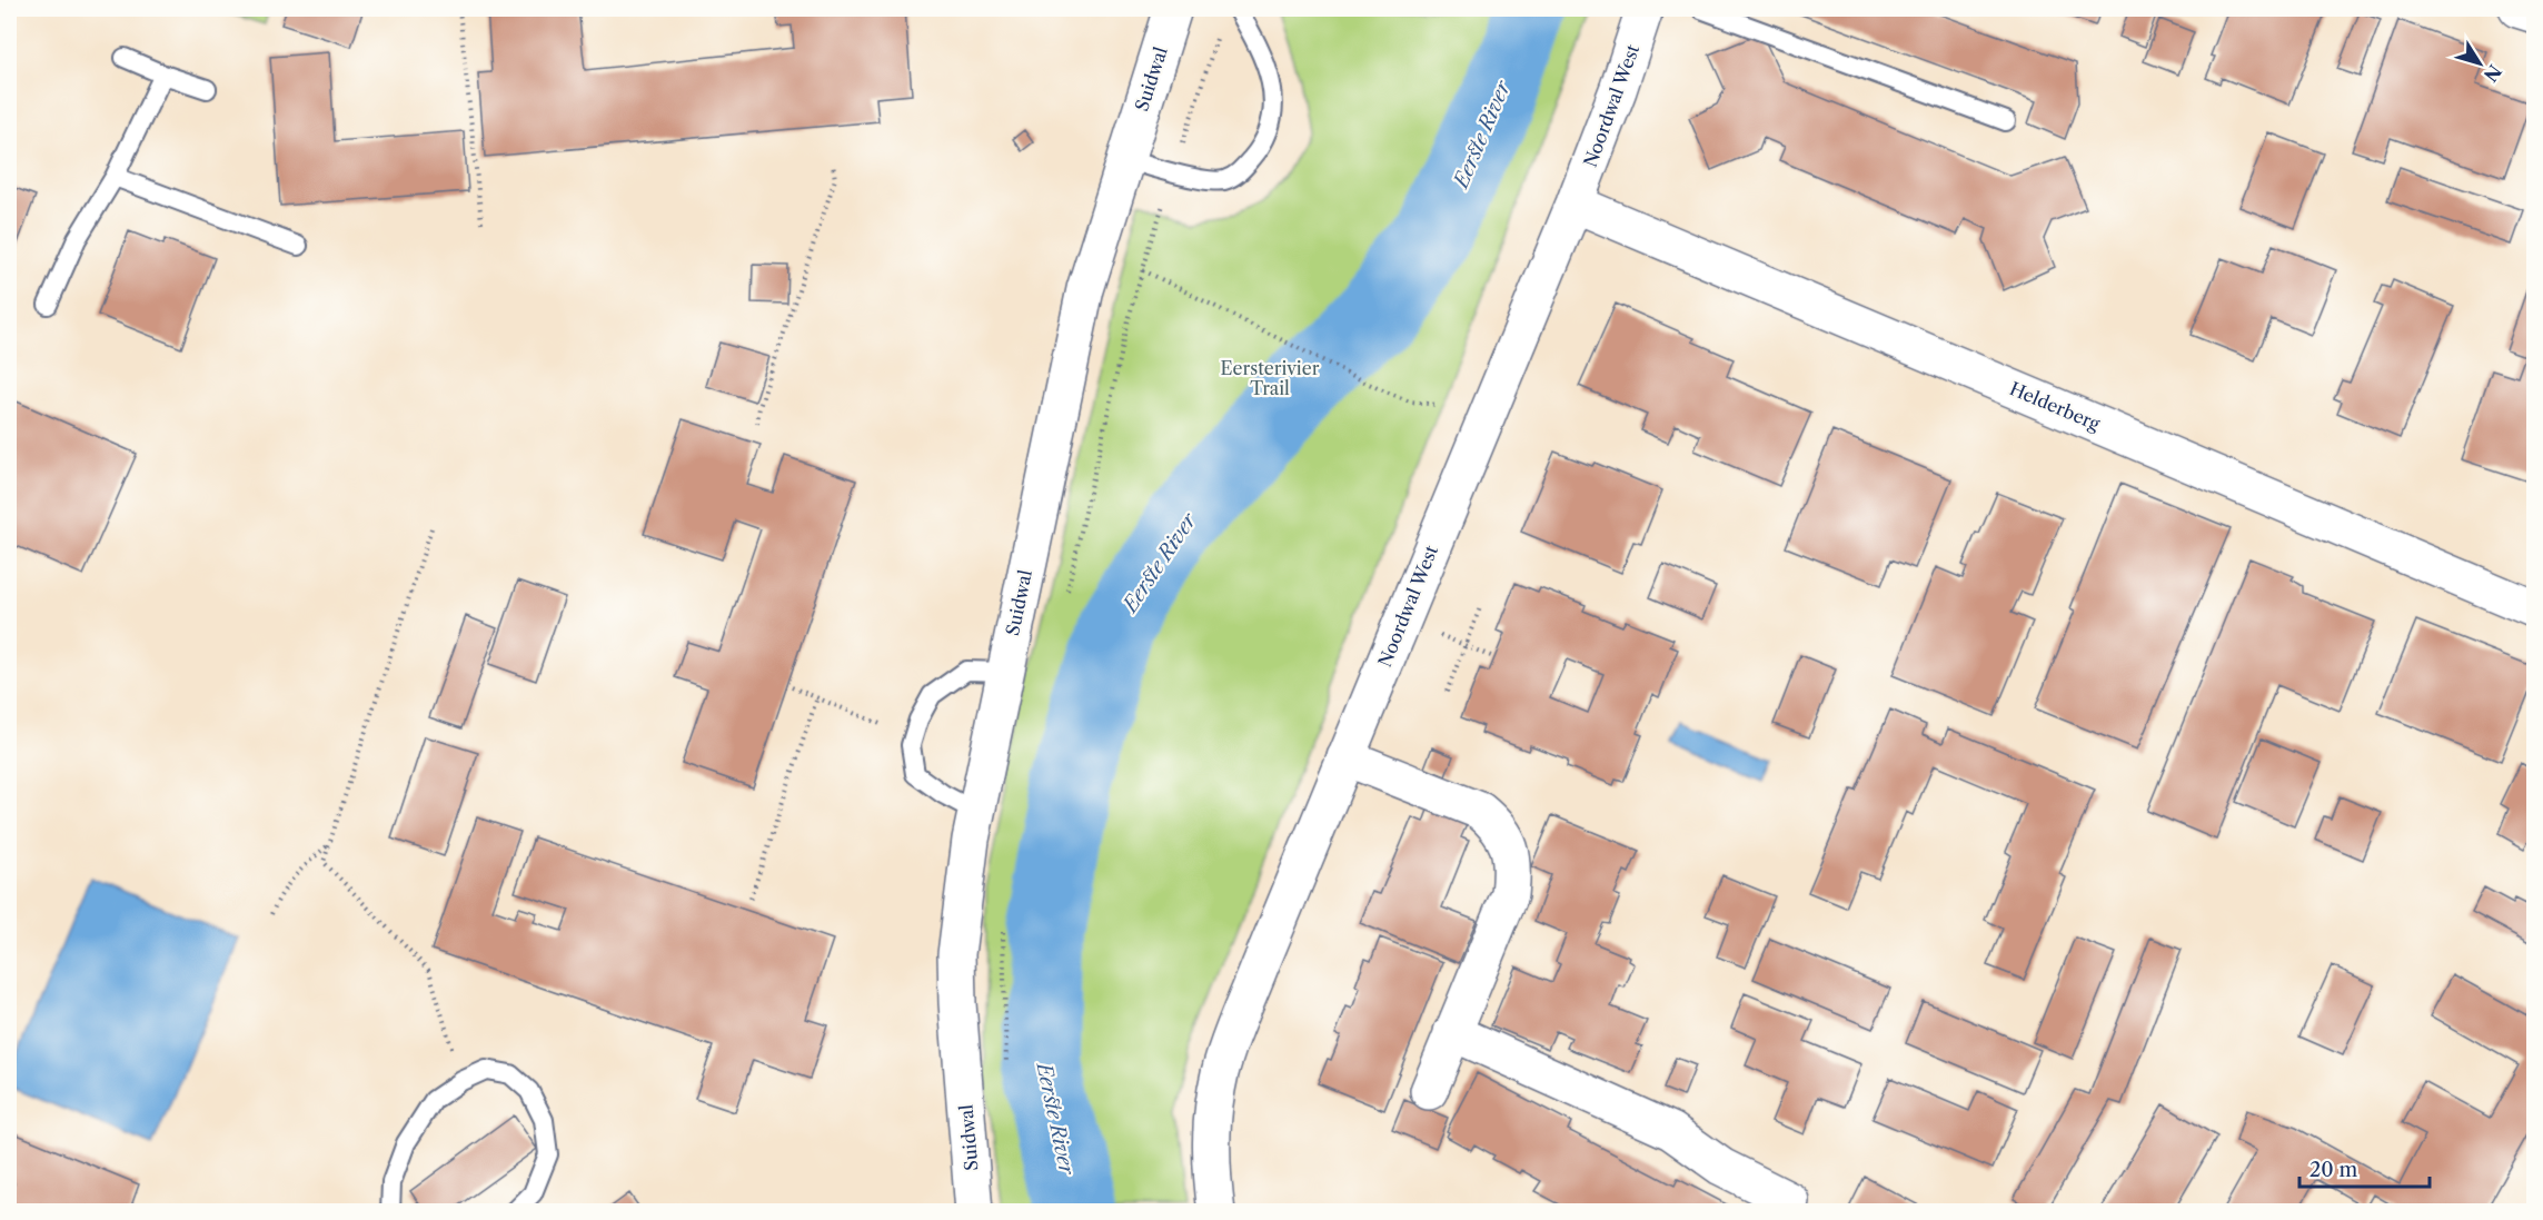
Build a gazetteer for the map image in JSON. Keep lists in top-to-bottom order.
{
  "streets": {
    "street": ["Suidwal", "Noordwal West", "Helderberg"]
  },
  "crossings": [
    ["Noordwal West", "Helderberg"]
  ],
  "water": ["Eerste River"],
  "parks": ["Eersterivier Trail"],
  "scale_bar": "20 m",
  "north": "bottom right"
}
